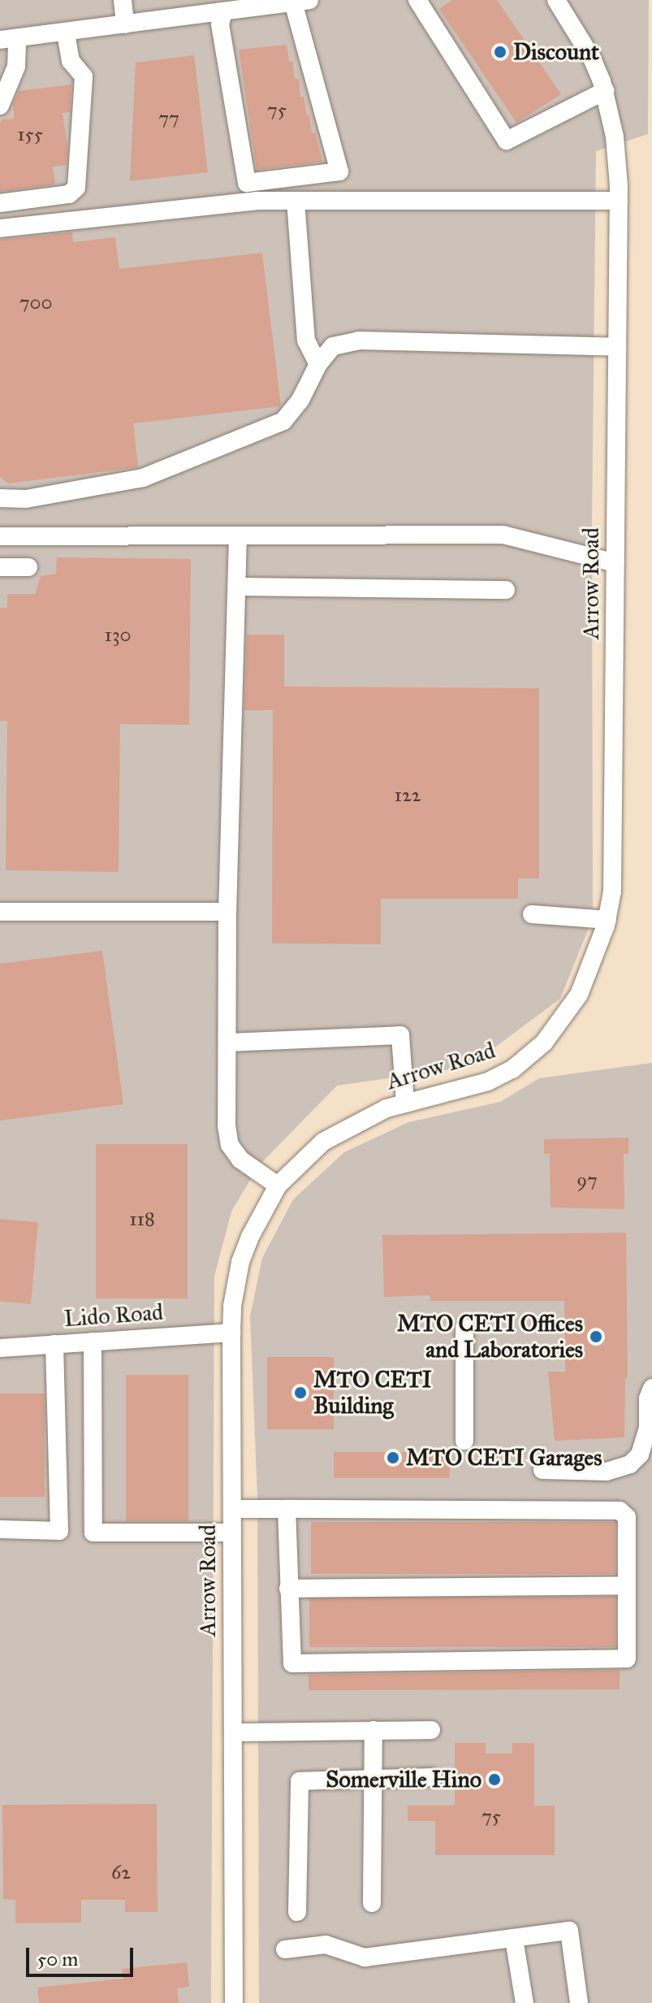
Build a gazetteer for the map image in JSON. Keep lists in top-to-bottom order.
{
  "streets": {
    "street": ["Arrow Road", "Lido Road"]
  },
  "crossings": [
    ["Arrow Road", "Lido Road"]
  ],
  "places": [
    "Discount",
    "MTO CETI Offices and Laboratories",
    "MTO CETI Building",
    "MTO CETI Garages",
    "Somerville Hino"
  ],
  "house_numbers": [
    "75",
    "77",
    "155",
    "700",
    "130",
    "122",
    "97",
    "118",
    "75",
    "62"
  ],
  "scale_bar": "50 m"
}
